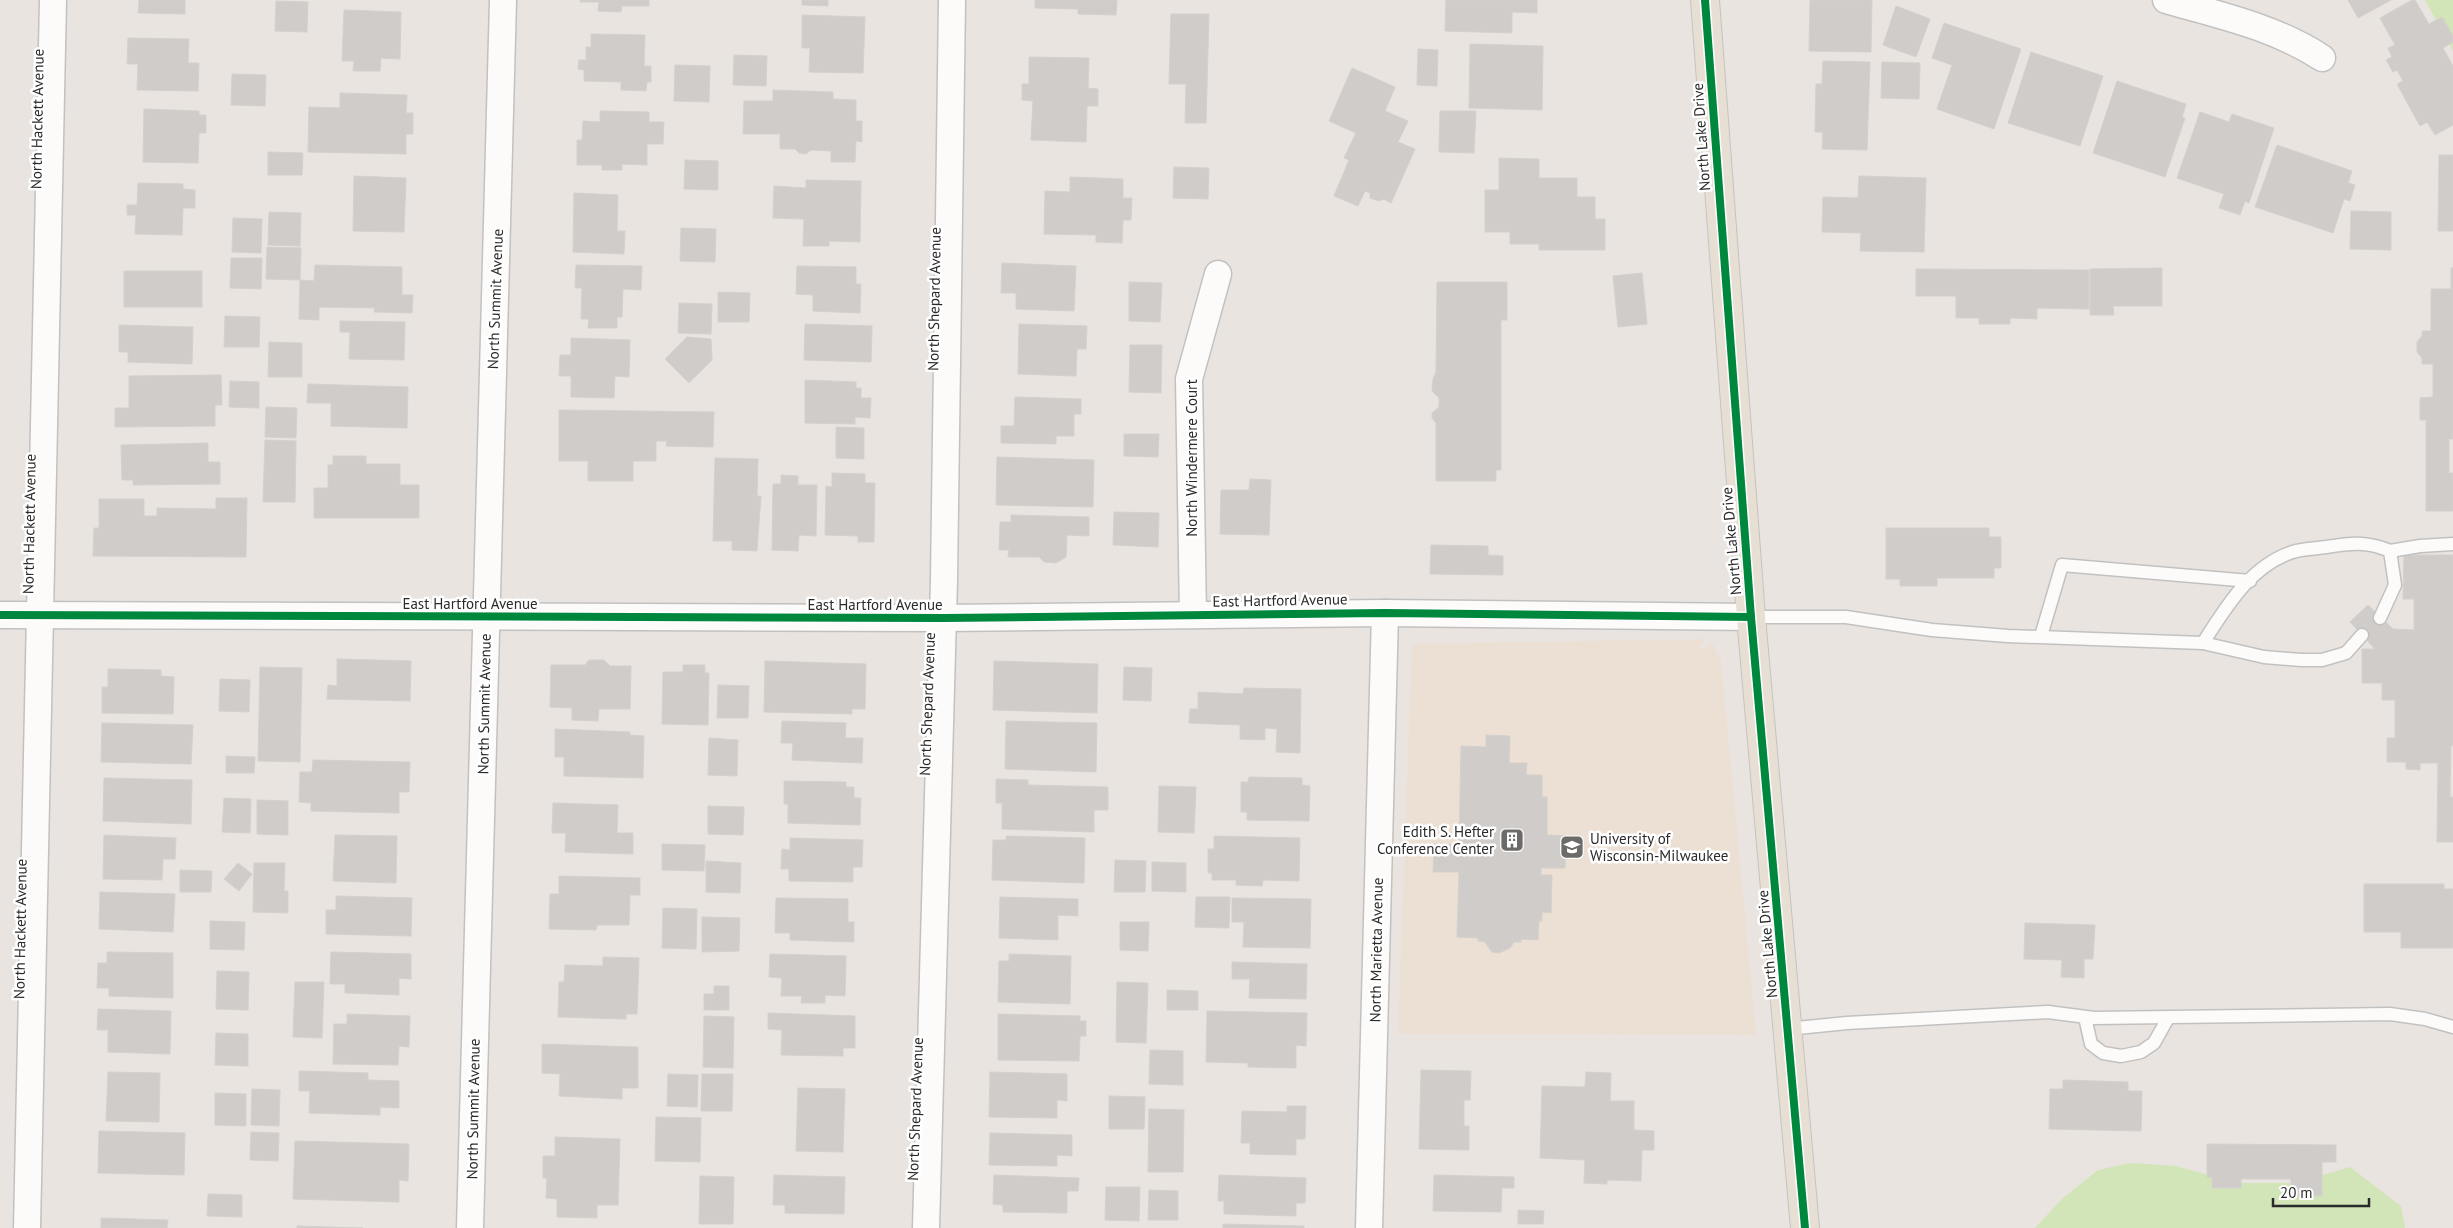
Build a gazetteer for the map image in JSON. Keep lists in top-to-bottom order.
{
  "streets": {
    "main road": ["North Lake Drive"],
    "street": [
      "North Hackett Avenue",
      "North Summit Avenue",
      "North Shepard Avenue",
      "North Windermere Court",
      "East Hartford Avenue",
      "North Marietta Avenue"
    ]
  },
  "crossings": [
    ["North Hackett Avenue", "East Hartford Avenue"],
    ["North Lake Drive", "East Hartford Avenue"],
    ["North Summit Avenue", "East Hartford Avenue"],
    ["North Shepard Avenue", "East Hartford Avenue"],
    ["North Windermere Court", "East Hartford Avenue"],
    ["East Hartford Avenue", "North Marietta Avenue"]
  ],
  "places": {
    "building": ["Edith S. Hefter Conference Center"],
    "school or university": ["University of Wisconsin-Milwaukee"]
  },
  "scale_bar": "20 m"
}
